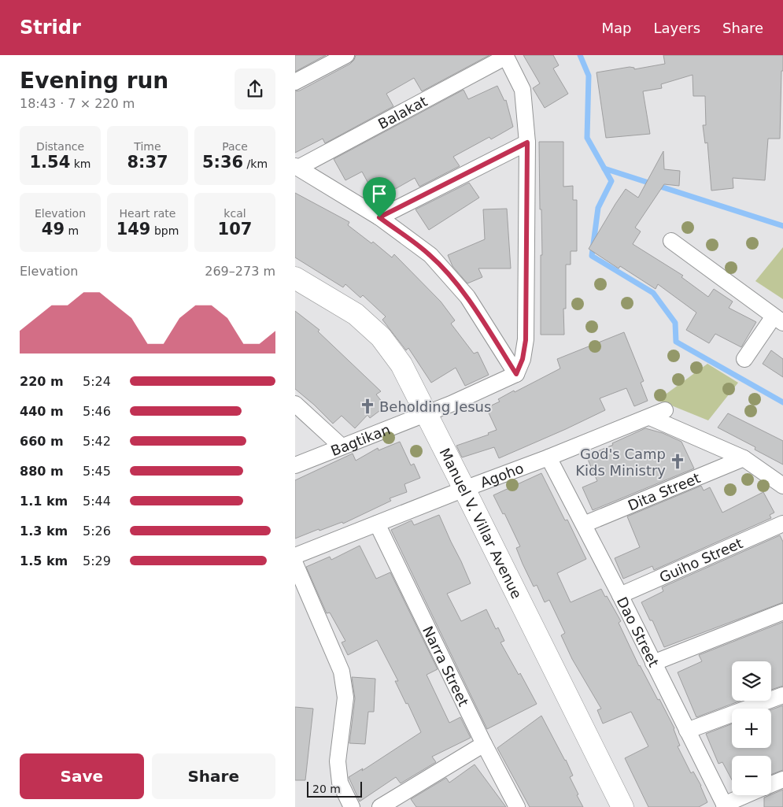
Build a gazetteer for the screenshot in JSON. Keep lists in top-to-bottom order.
{
  "streets": {
    "street": [
      "Balakat",
      "Bagtikan",
      "Agoho",
      "Dita Street",
      "Manuel V. Villar Avenue",
      "Guiho Street",
      "Dao Street",
      "Narra Street"
    ]
  },
  "crossings": [
    ["Bagtikan", "Manuel V. Villar Avenue"],
    ["Agoho", "Manuel V. Villar Avenue"],
    ["Agoho", "Dao Street"],
    ["Agoho", "Narra Street"],
    ["Dita Street", "Dao Street"],
    ["Guiho Street", "Dao Street"]
  ],
  "places": {
    "church": ["Beholding Jesus", "God's Camp Kids Ministry"]
  },
  "scale_bar": "20 m",
  "page": {
    "header": "Stridr",
    "nav": ["Map", "Layers", "Share"],
    "heading": ["Evening run", "18:43 · 7 × 220 m"],
    "stats": [
      ["Distance", "1.54 km"],
      ["Time", "8:37"],
      ["Pace", "5:36 /km"],
      ["Elevation", "49 m"],
      ["Heart rate", "149 bpm"],
      ["kcal", "107"]
    ],
    "chart": ["Elevation", "269–273 m"],
    "list": [
      {
        "name": "220 m",
        "note": "5:24"
      },
      {
        "name": "440 m",
        "note": "5:46"
      },
      {
        "name": "660 m",
        "note": "5:42"
      },
      {
        "name": "880 m",
        "note": "5:45"
      },
      {
        "name": "1.1 km",
        "note": "5:44"
      },
      {
        "name": "1.3 km",
        "note": "5:26"
      },
      {
        "name": "1.5 km",
        "note": "5:29"
      }
    ],
    "map_buttons": ["+", "−"],
    "buttons": ["Save", "Share"],
    "scale": "20 m"
  }
}
